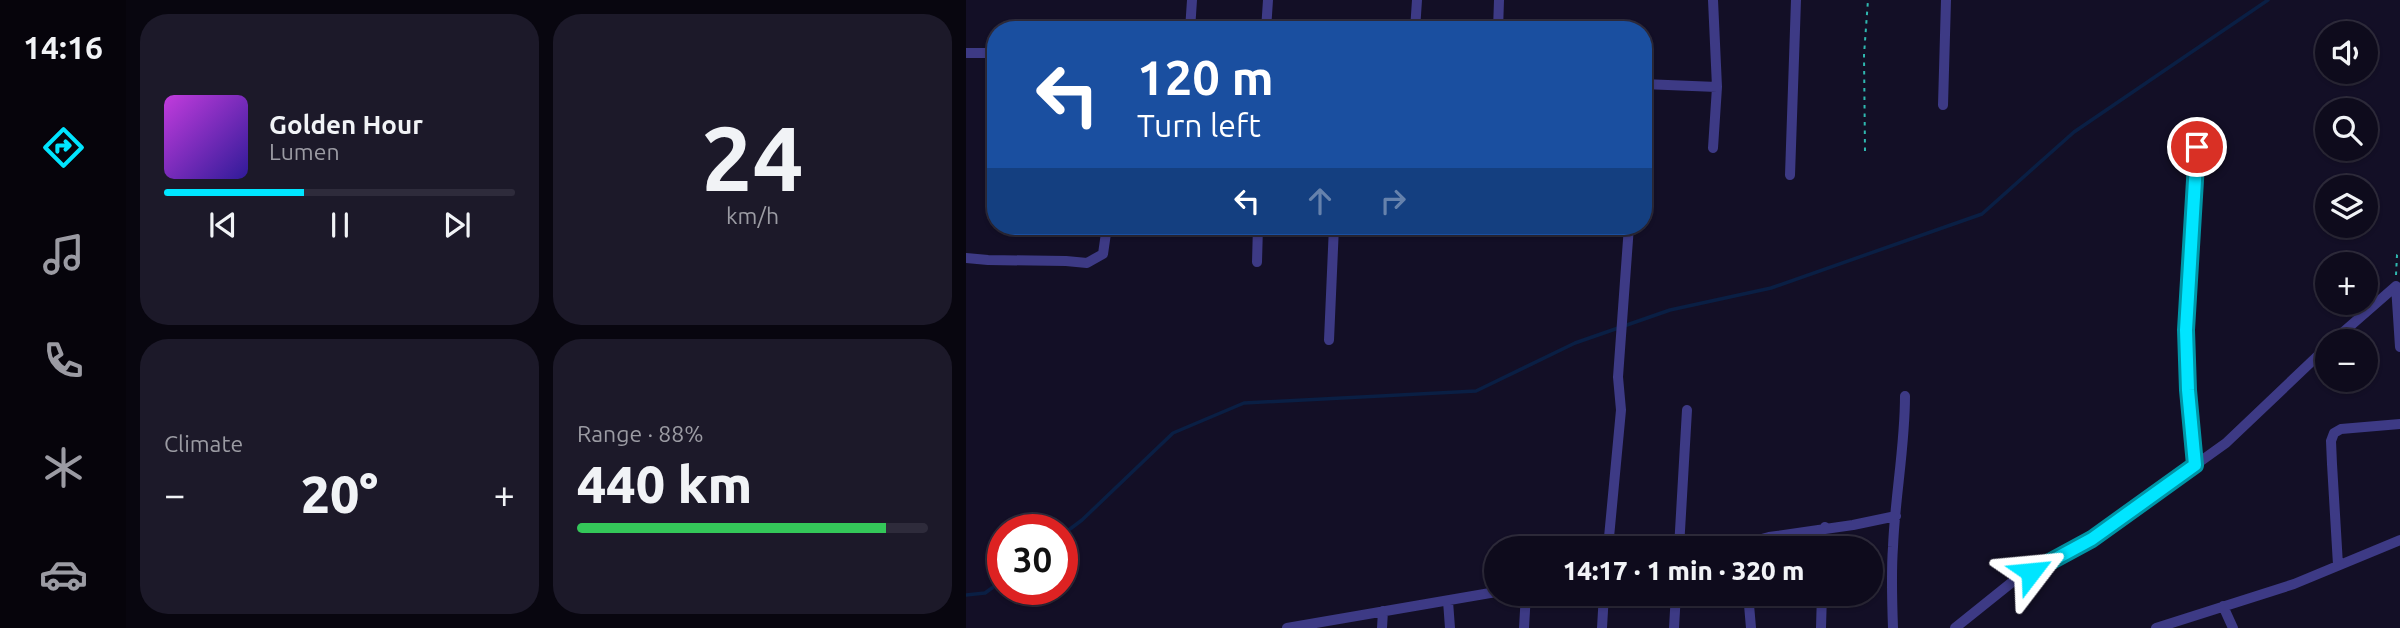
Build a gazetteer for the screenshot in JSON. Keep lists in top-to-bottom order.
{
  "page": {
    "tabs": "14:16",
    "tile": [
      ["24", "km/h"],
      "Climate",
      ["Range · 88%", "440 km"]
    ],
    "map_buttons": ["+", "−"],
    "turn": ["120 m", "Turn left"],
    "song": ["Golden Hour", "Lumen"],
    "heat": ["−", "20°", "+"],
    "limit": "30",
    "trip": "14:17 · 1 min · 320 m"
  }
}
